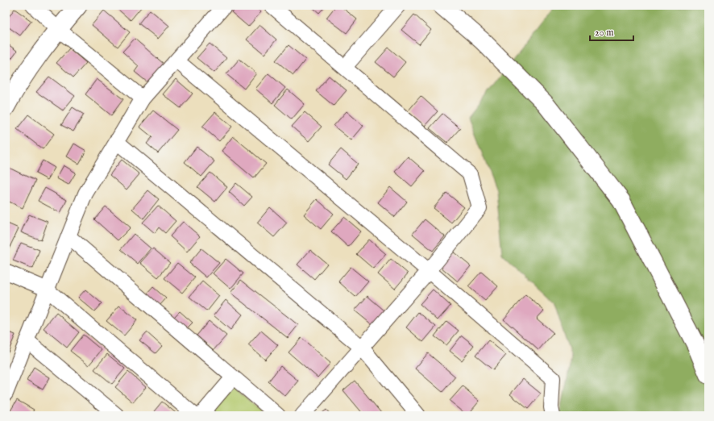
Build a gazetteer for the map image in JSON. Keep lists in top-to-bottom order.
{
  "scale_bar": "20 m"
}
